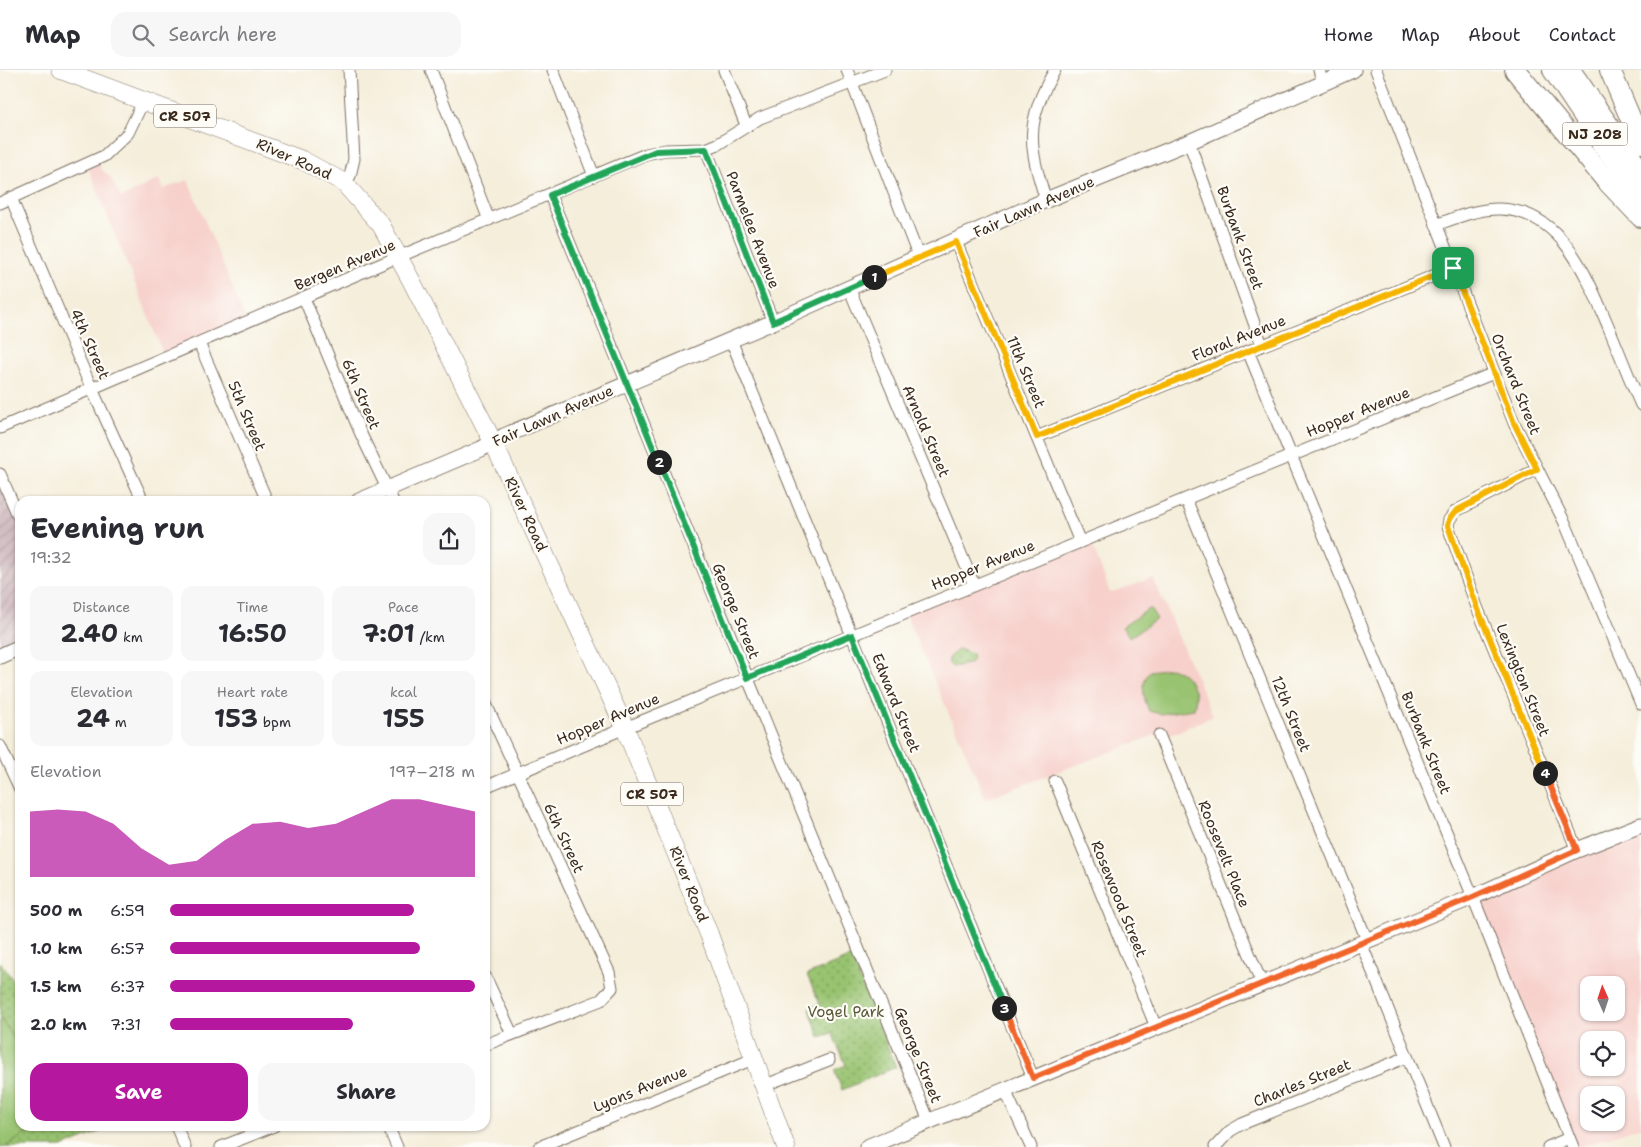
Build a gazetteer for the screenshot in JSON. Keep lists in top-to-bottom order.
{
  "streets": {
    "highway": ["NJ 208"],
    "main road": ["CR 507", "River Road", "Fair Lawn Avenue"],
    "street": [
      "Parmelee Avenue",
      "Burbank Street",
      "Bergen Avenue",
      "Floral Avenue",
      "4th Street",
      "11th Street",
      "Orchard Street",
      "6th Street",
      "Hopper Avenue",
      "5th Street",
      "Arnold Street",
      "George Street",
      "Lexington Street",
      "Edward Street",
      "12th Street",
      "Roosevelt Place",
      "Rosewood Street",
      "Charles Street",
      "Lyons Avenue"
    ]
  },
  "crossings": [
    ["River Road", "Fair Lawn Avenue"],
    ["River Road", "Bergen Avenue"],
    ["River Road", "Hopper Avenue"],
    ["River Road", "Lyons Avenue"],
    ["Fair Lawn Avenue", "Parmelee Avenue"],
    ["Fair Lawn Avenue", "Burbank Street"],
    ["Fair Lawn Avenue", "11th Street"],
    ["Fair Lawn Avenue", "6th Street"],
    ["Fair Lawn Avenue", "Arnold Street"],
    ["Fair Lawn Avenue", "George Street"],
    ["Fair Lawn Avenue", "Edward Street"],
    ["Parmelee Avenue", "Bergen Avenue"],
    ["Burbank Street", "Floral Avenue"],
    ["Burbank Street", "Hopper Avenue"],
    ["Bergen Avenue", "4th Street"],
    ["Bergen Avenue", "6th Street"],
    ["Bergen Avenue", "5th Street"],
    ["Bergen Avenue", "George Street"],
    ["Floral Avenue", "11th Street"],
    ["Floral Avenue", "Orchard Street"],
    ["11th Street", "Hopper Avenue"],
    ["Orchard Street", "Hopper Avenue"],
    ["Orchard Street", "Lexington Street"],
    ["6th Street", "Hopper Avenue"],
    ["Hopper Avenue", "Arnold Street"],
    ["Hopper Avenue", "George Street"],
    ["Hopper Avenue", "Edward Street"],
    ["Hopper Avenue", "12th Street"],
    ["12th Street", "Charles Street"]
  ],
  "parks": ["Vogel Park"],
  "north": "top",
  "page": {
    "header": "Map",
    "search": "Search here",
    "nav": [
      "Home",
      "Map",
      "About",
      "Contact"
    ],
    "pins": [
      "1",
      "2",
      "4",
      "3"
    ],
    "heading": ["Evening run", "19:32"],
    "stats": [
      ["Distance", "2.40 km"],
      ["Time", "16:50"],
      ["Pace", "7:01 /km"],
      ["Elevation", "24 m"],
      ["Heart rate", "153 bpm"],
      ["kcal", "155"]
    ],
    "chart": ["Elevation", "197–218 m"],
    "list": [
      {
        "name": "500 m",
        "note": "6:59"
      },
      {
        "name": "1.0 km",
        "note": "6:57"
      },
      {
        "name": "1.5 km",
        "note": "6:37"
      },
      {
        "name": "2.0 km",
        "note": "7:31"
      }
    ],
    "buttons": ["Save", "Share"]
  }
}
